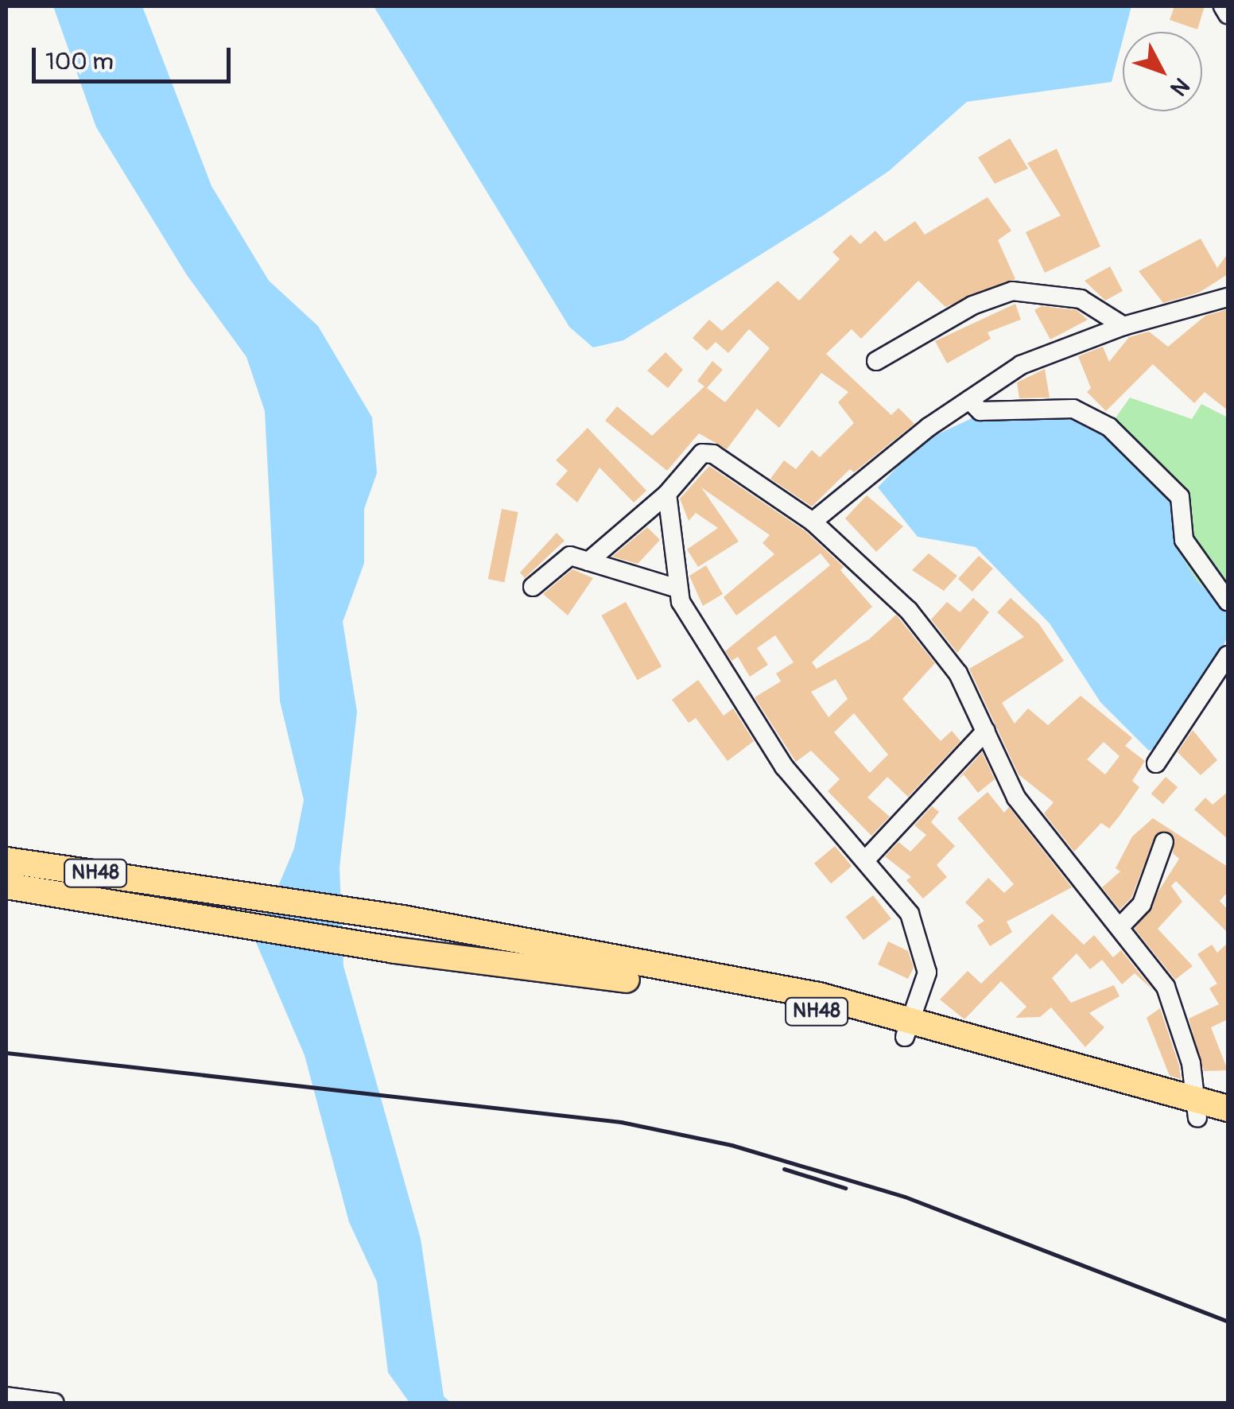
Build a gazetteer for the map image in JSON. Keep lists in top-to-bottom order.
{
  "streets": {
    "highway": ["NH48"]
  },
  "scale_bar": "100 m",
  "north": "bottom right"
}
